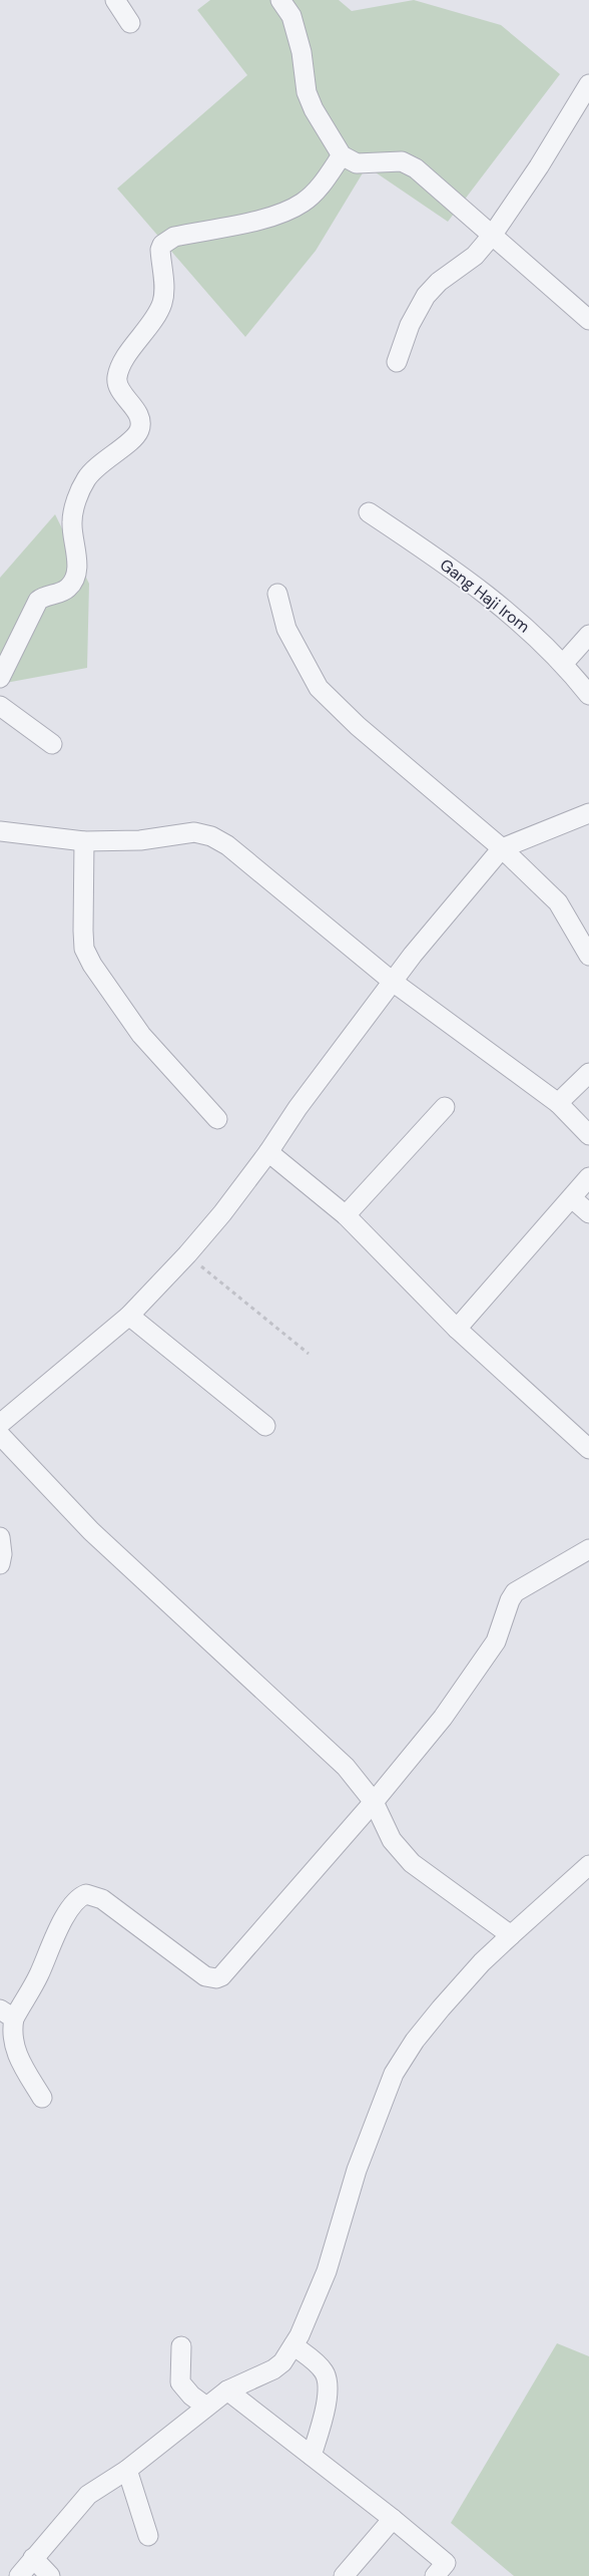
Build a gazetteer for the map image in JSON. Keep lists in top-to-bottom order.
{
  "streets": {
    "street": ["Gang Haji Irom"]
  }
}
